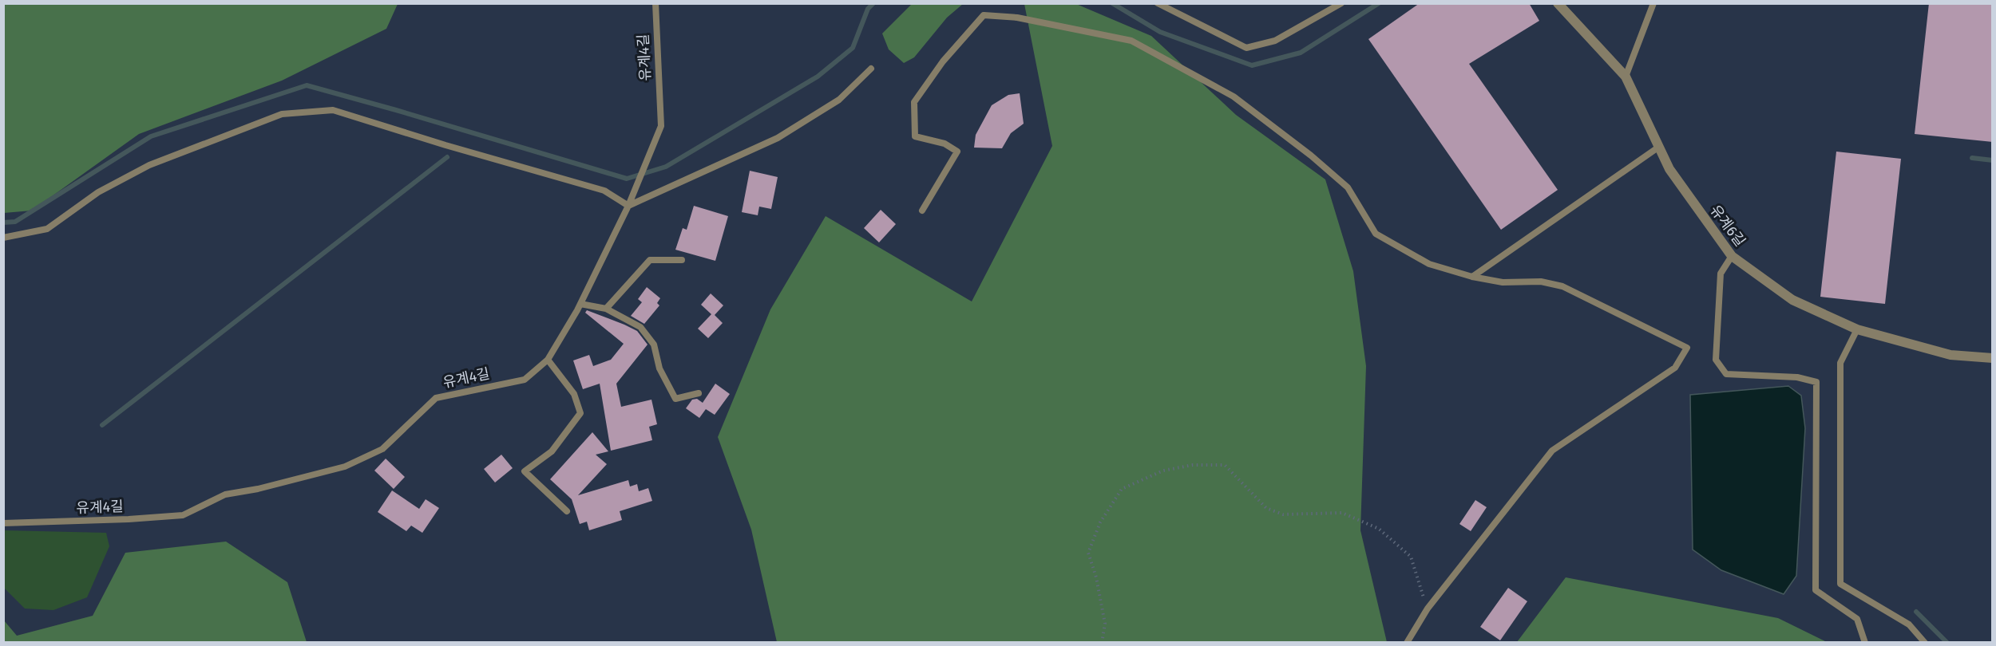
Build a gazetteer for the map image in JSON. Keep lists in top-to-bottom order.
{
  "streets": {
    "street": ["유계6길"],
    "lane": ["유계4길"]
  }
}
